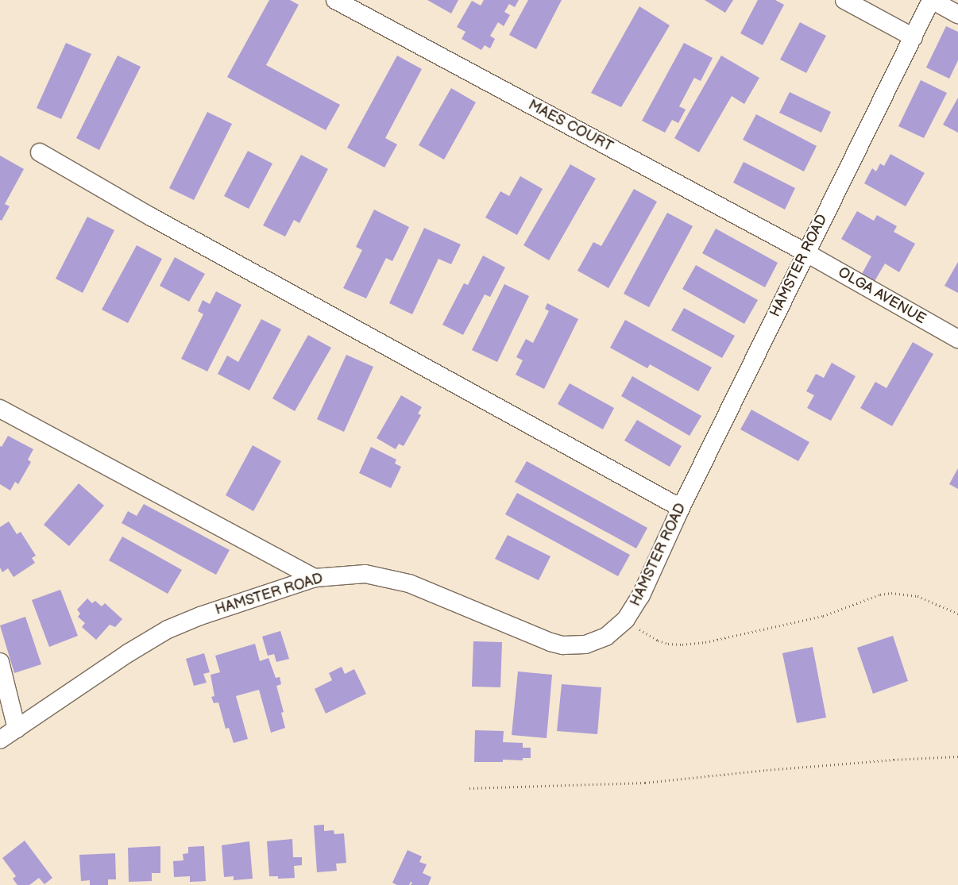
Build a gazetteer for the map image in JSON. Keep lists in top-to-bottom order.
{
  "streets": {
    "street": ["MAES COURT", "HAMSTER ROAD", "OLGA AVENUE"]
  },
  "crossings": [
    ["MAES COURT", "HAMSTER ROAD"],
    ["MAES COURT", "OLGA AVENUE"],
    ["HAMSTER ROAD", "OLGA AVENUE"]
  ]
}
